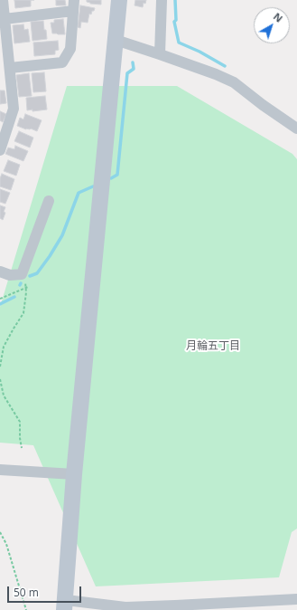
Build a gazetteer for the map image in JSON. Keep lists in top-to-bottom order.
{
  "districts": ["月輪五丁目"],
  "scale_bar": "50 m",
  "north": "top right"
}
